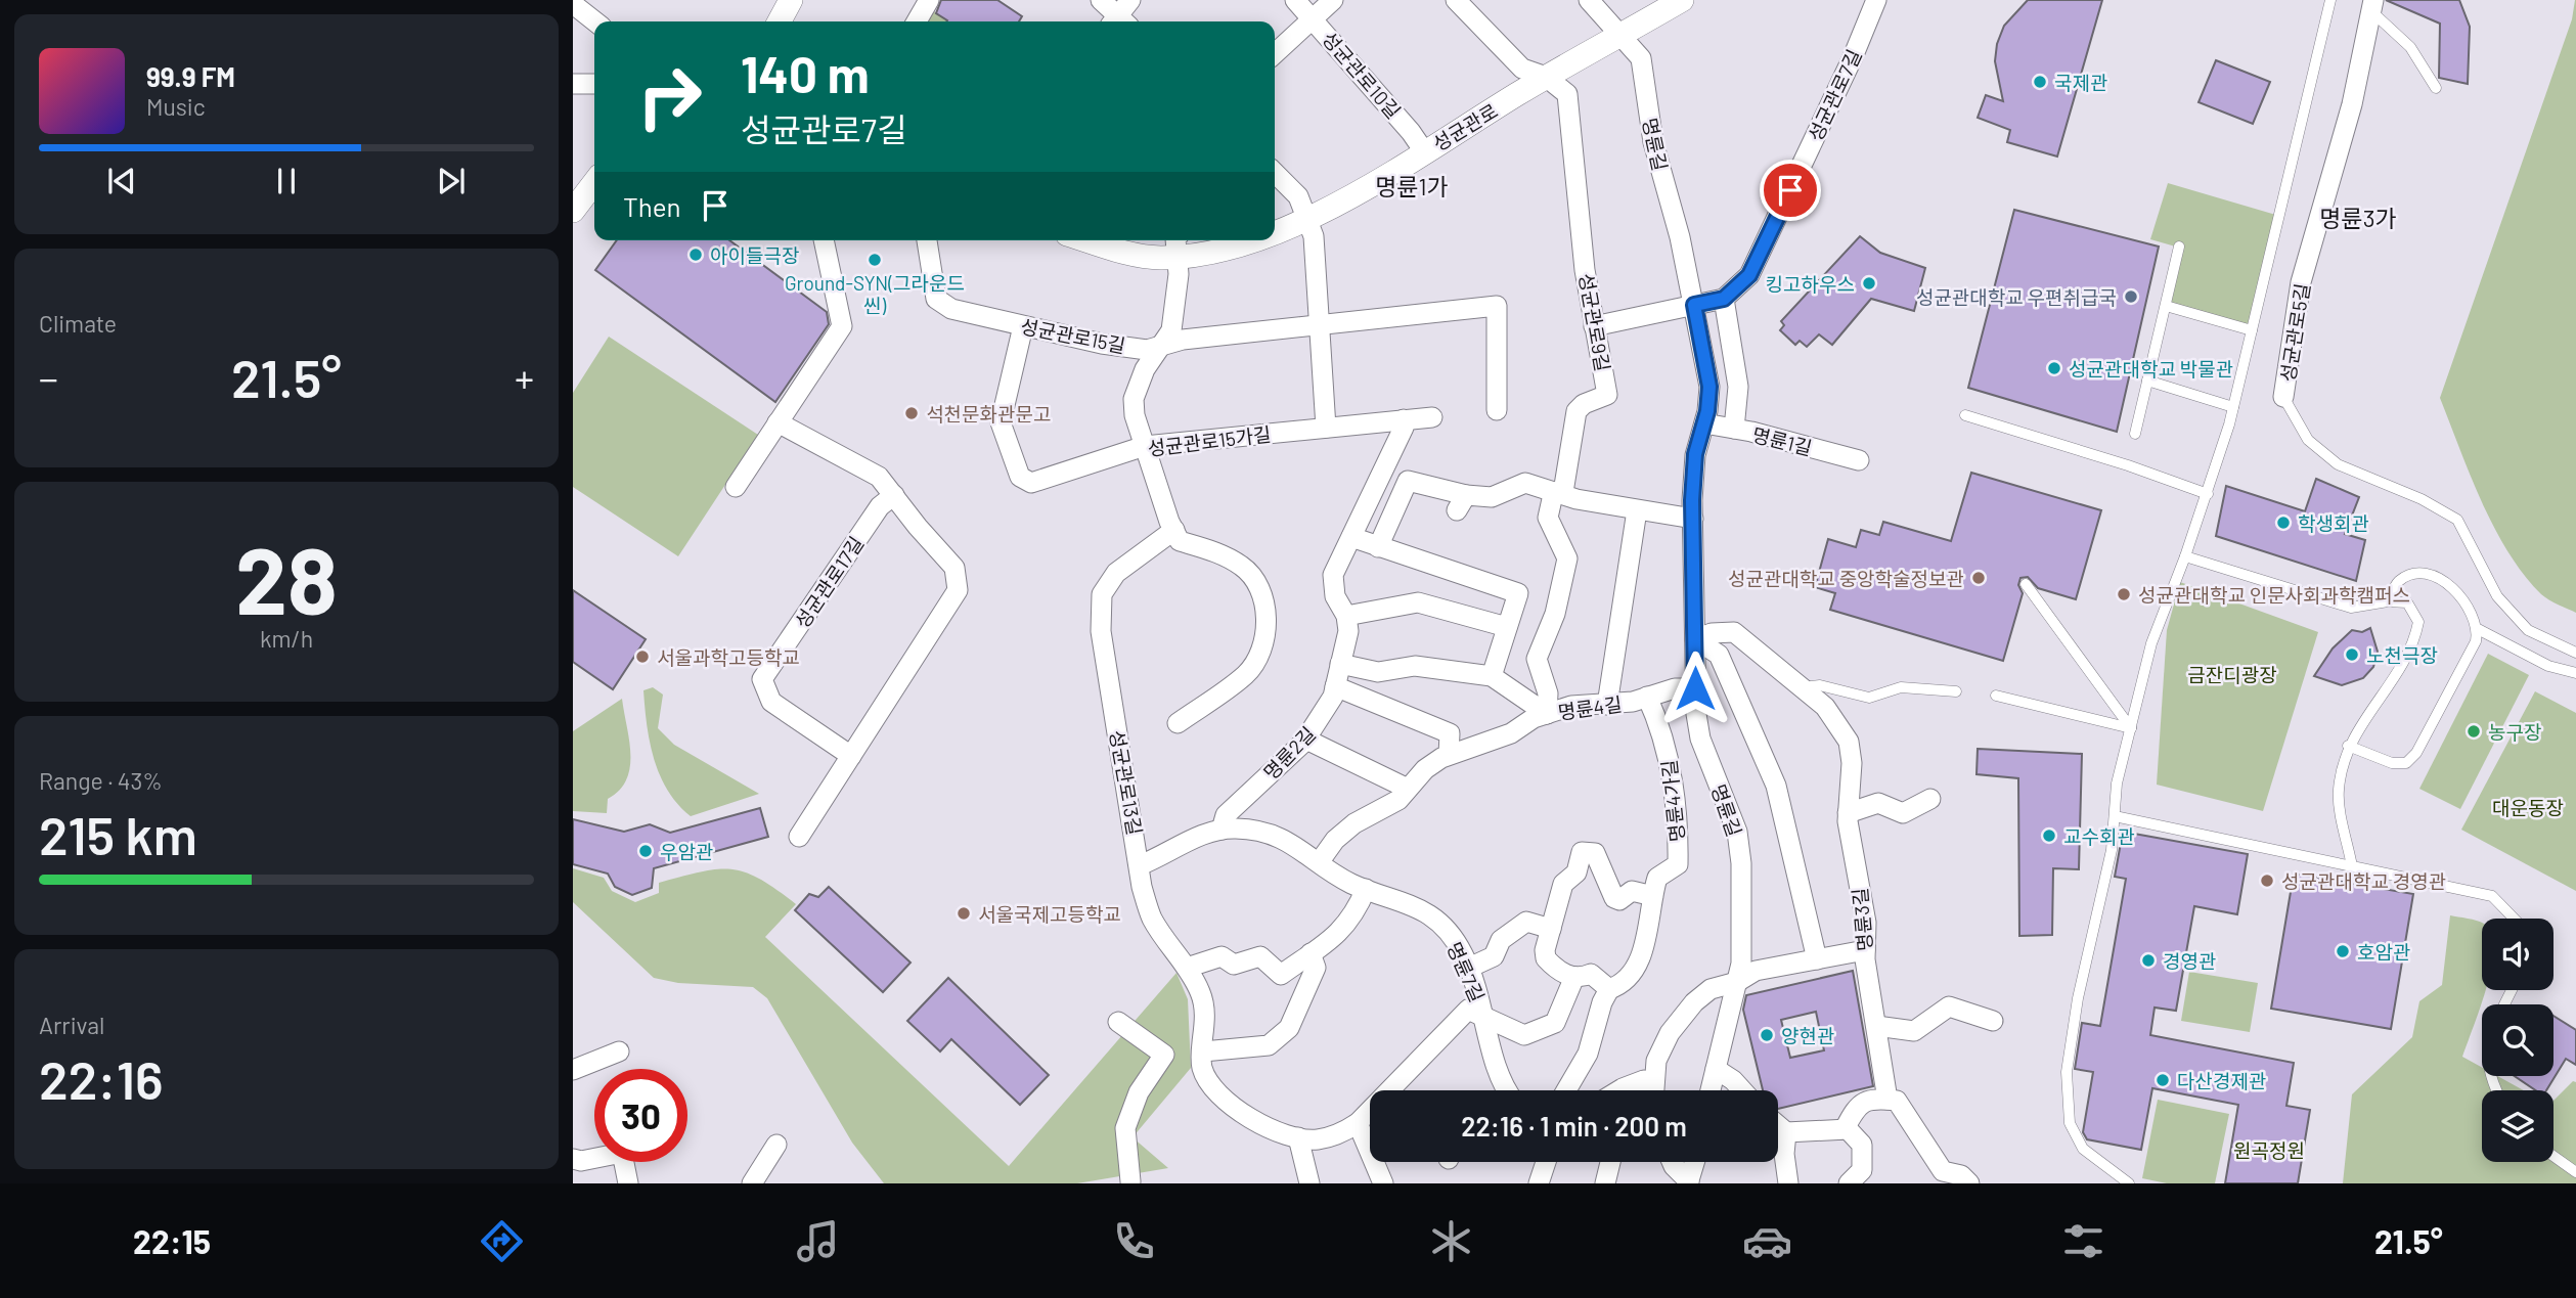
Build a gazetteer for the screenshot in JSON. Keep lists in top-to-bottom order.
{
  "streets": {
    "street": [
      "성균관로10길",
      "성균관로7길",
      "성균관로",
      "명륜길",
      "성균관로9길",
      "성균관로5길",
      "성균관로15길",
      "성균관로15가길",
      "명륜1길",
      "성균관로17길",
      "명륜4길",
      "명륜2길",
      "성균관로13길",
      "명륜4가길",
      "명륜3길",
      "명륜7길"
    ]
  },
  "crossings": [
    ["성균관로10길", "성균관로"],
    ["성균관로", "명륜길"],
    ["성균관로", "성균관로9길"],
    ["명륜길", "명륜1길"],
    ["명륜길", "명륜4길"],
    ["명륜길", "명륜3길"],
    ["성균관로9길", "명륜4길"],
    ["성균관로15길", "성균관로15가길"],
    ["성균관로15가길", "명륜2길"],
    ["명륜4길", "명륜4가길"],
    ["명륜4길", "명륜7길"],
    ["명륜2길", "명륜7길"],
    ["성균관로13길", "명륜7길"]
  ],
  "districts": ["명륜1가", "명륜3가"],
  "parks": ["금잔디광장", "대운동장", "원곡정원"],
  "places": [
    "국제관",
    "아이들극장",
    "Ground-SYN(그라운드 씬)",
    "킹고하우스",
    "성균관대학교 우편취급국",
    "성균관대학교 박물관",
    "석천문화관문고",
    "학생회관",
    "성균관대학교 중앙학술정보관",
    "성균관대학교 인문사회과학캠퍼스",
    "노천극장",
    "서울과학고등학교",
    "농구장",
    "교수회관",
    "우암관",
    "성균관대학교 경영관",
    "서울국제고등학교",
    "호암관",
    "경영관",
    "양현관",
    "다산경제관"
  ],
  "page": {
    "turn": ["140 m", "성균관로7길"],
    "song": ["99.9 FM", "Music"],
    "then": "Then",
    "tile": [
      "Climate",
      ["28", "km/h"],
      ["Range · 43%", "215 km"],
      ["Arrival", "22:16"]
    ],
    "heat": ["−", "21.5°", "+"],
    "limit": "30",
    "trip": "22:16 · 1 min · 200 m",
    "tabs": ["22:15", "21.5°"]
  }
}
